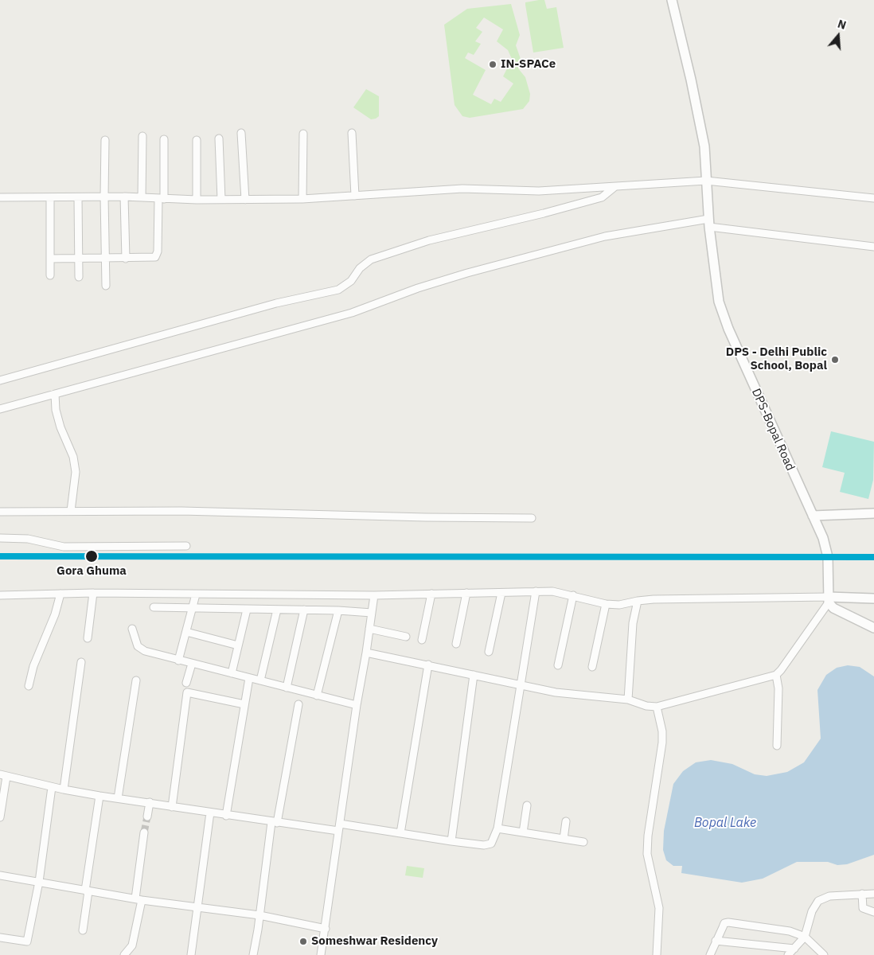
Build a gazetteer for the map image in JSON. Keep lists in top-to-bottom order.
{
  "streets": {
    "street": ["DPS-Bopal Road"]
  },
  "water": ["Bopal Lake"],
  "places": [
    "IN-SPACe",
    "DPS - Delhi Public School, Bopal",
    "Gora Ghuma",
    "Someshwar Residency"
  ],
  "north": "top"
}
